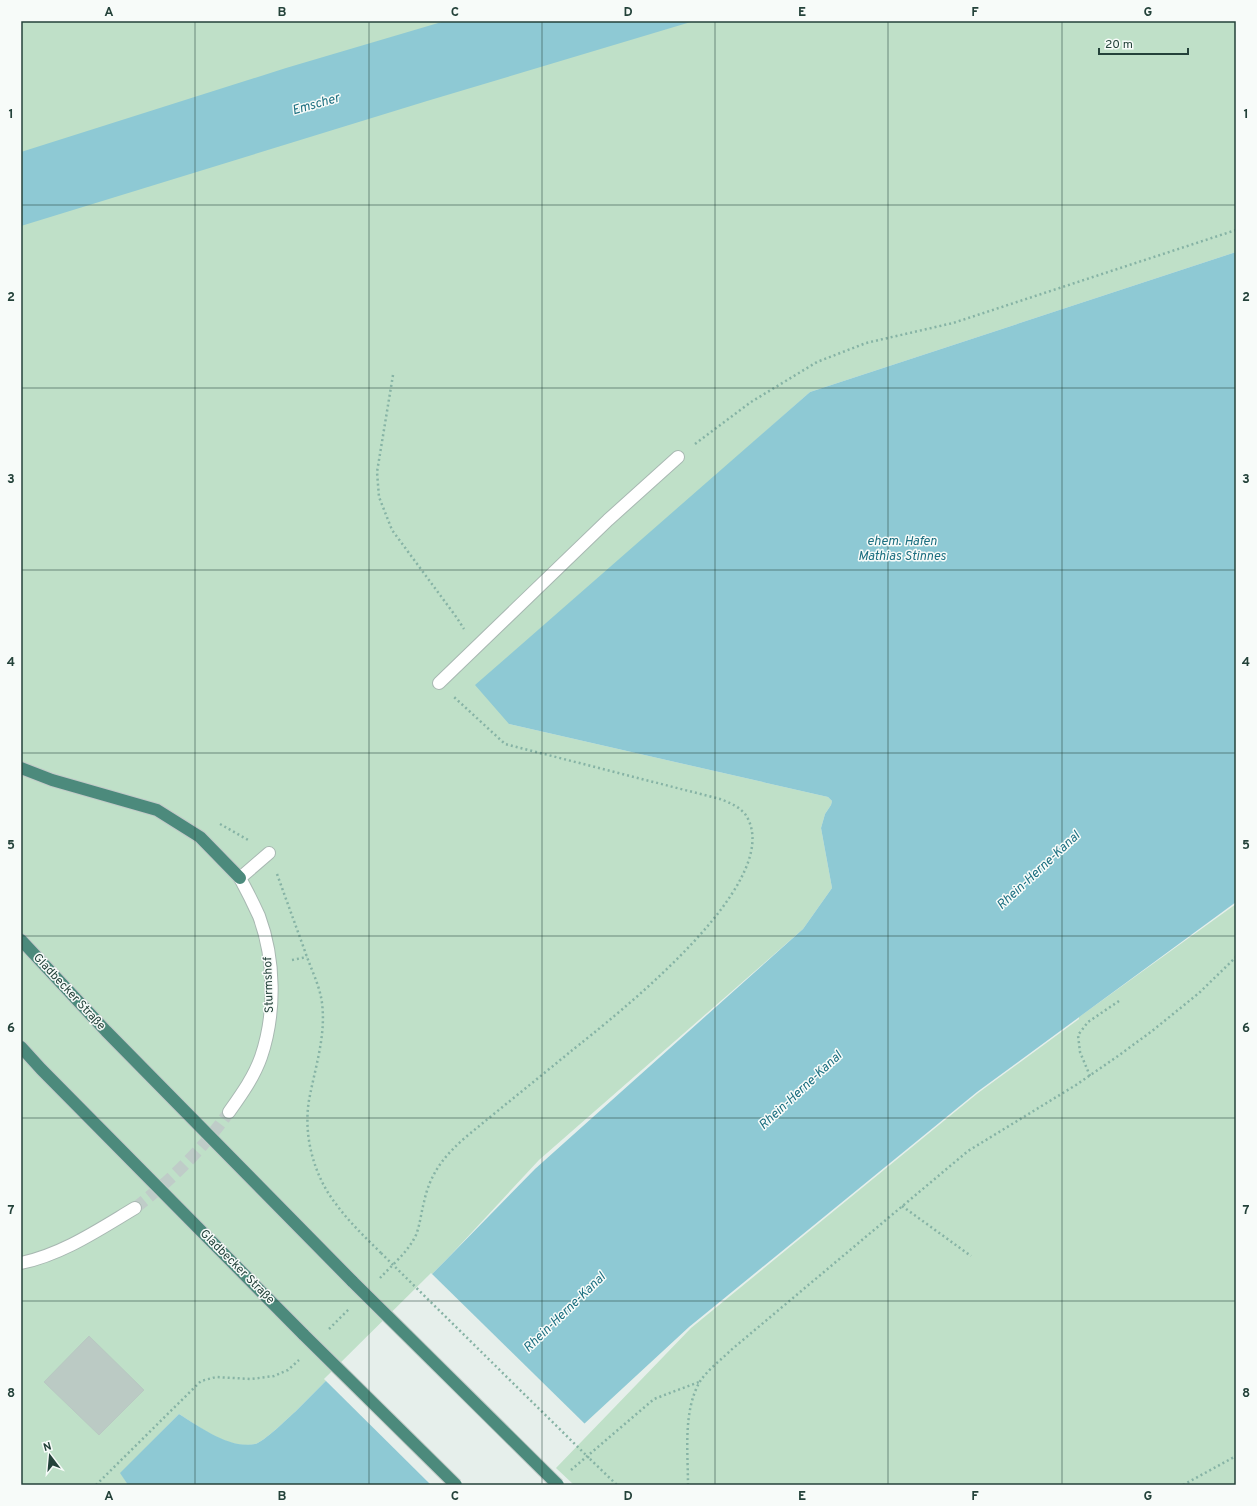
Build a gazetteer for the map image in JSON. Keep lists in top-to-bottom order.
{
  "streets": {
    "highway": ["Gladbecker Straße"],
    "street": ["Sturmshof"]
  },
  "water": ["Emscher", "ehem. Hafen Mathias Stinnes", "Rhein-Herne-Kanal"],
  "scale_bar": "20 m",
  "north": "top",
  "grid": {
    "columns": [
      "A",
      "B",
      "C",
      "D",
      "E",
      "F",
      "G"
    ],
    "rows": [
      "1",
      "2",
      "3",
      "4",
      "5",
      "6",
      "7",
      "8"
    ]
  }
}
